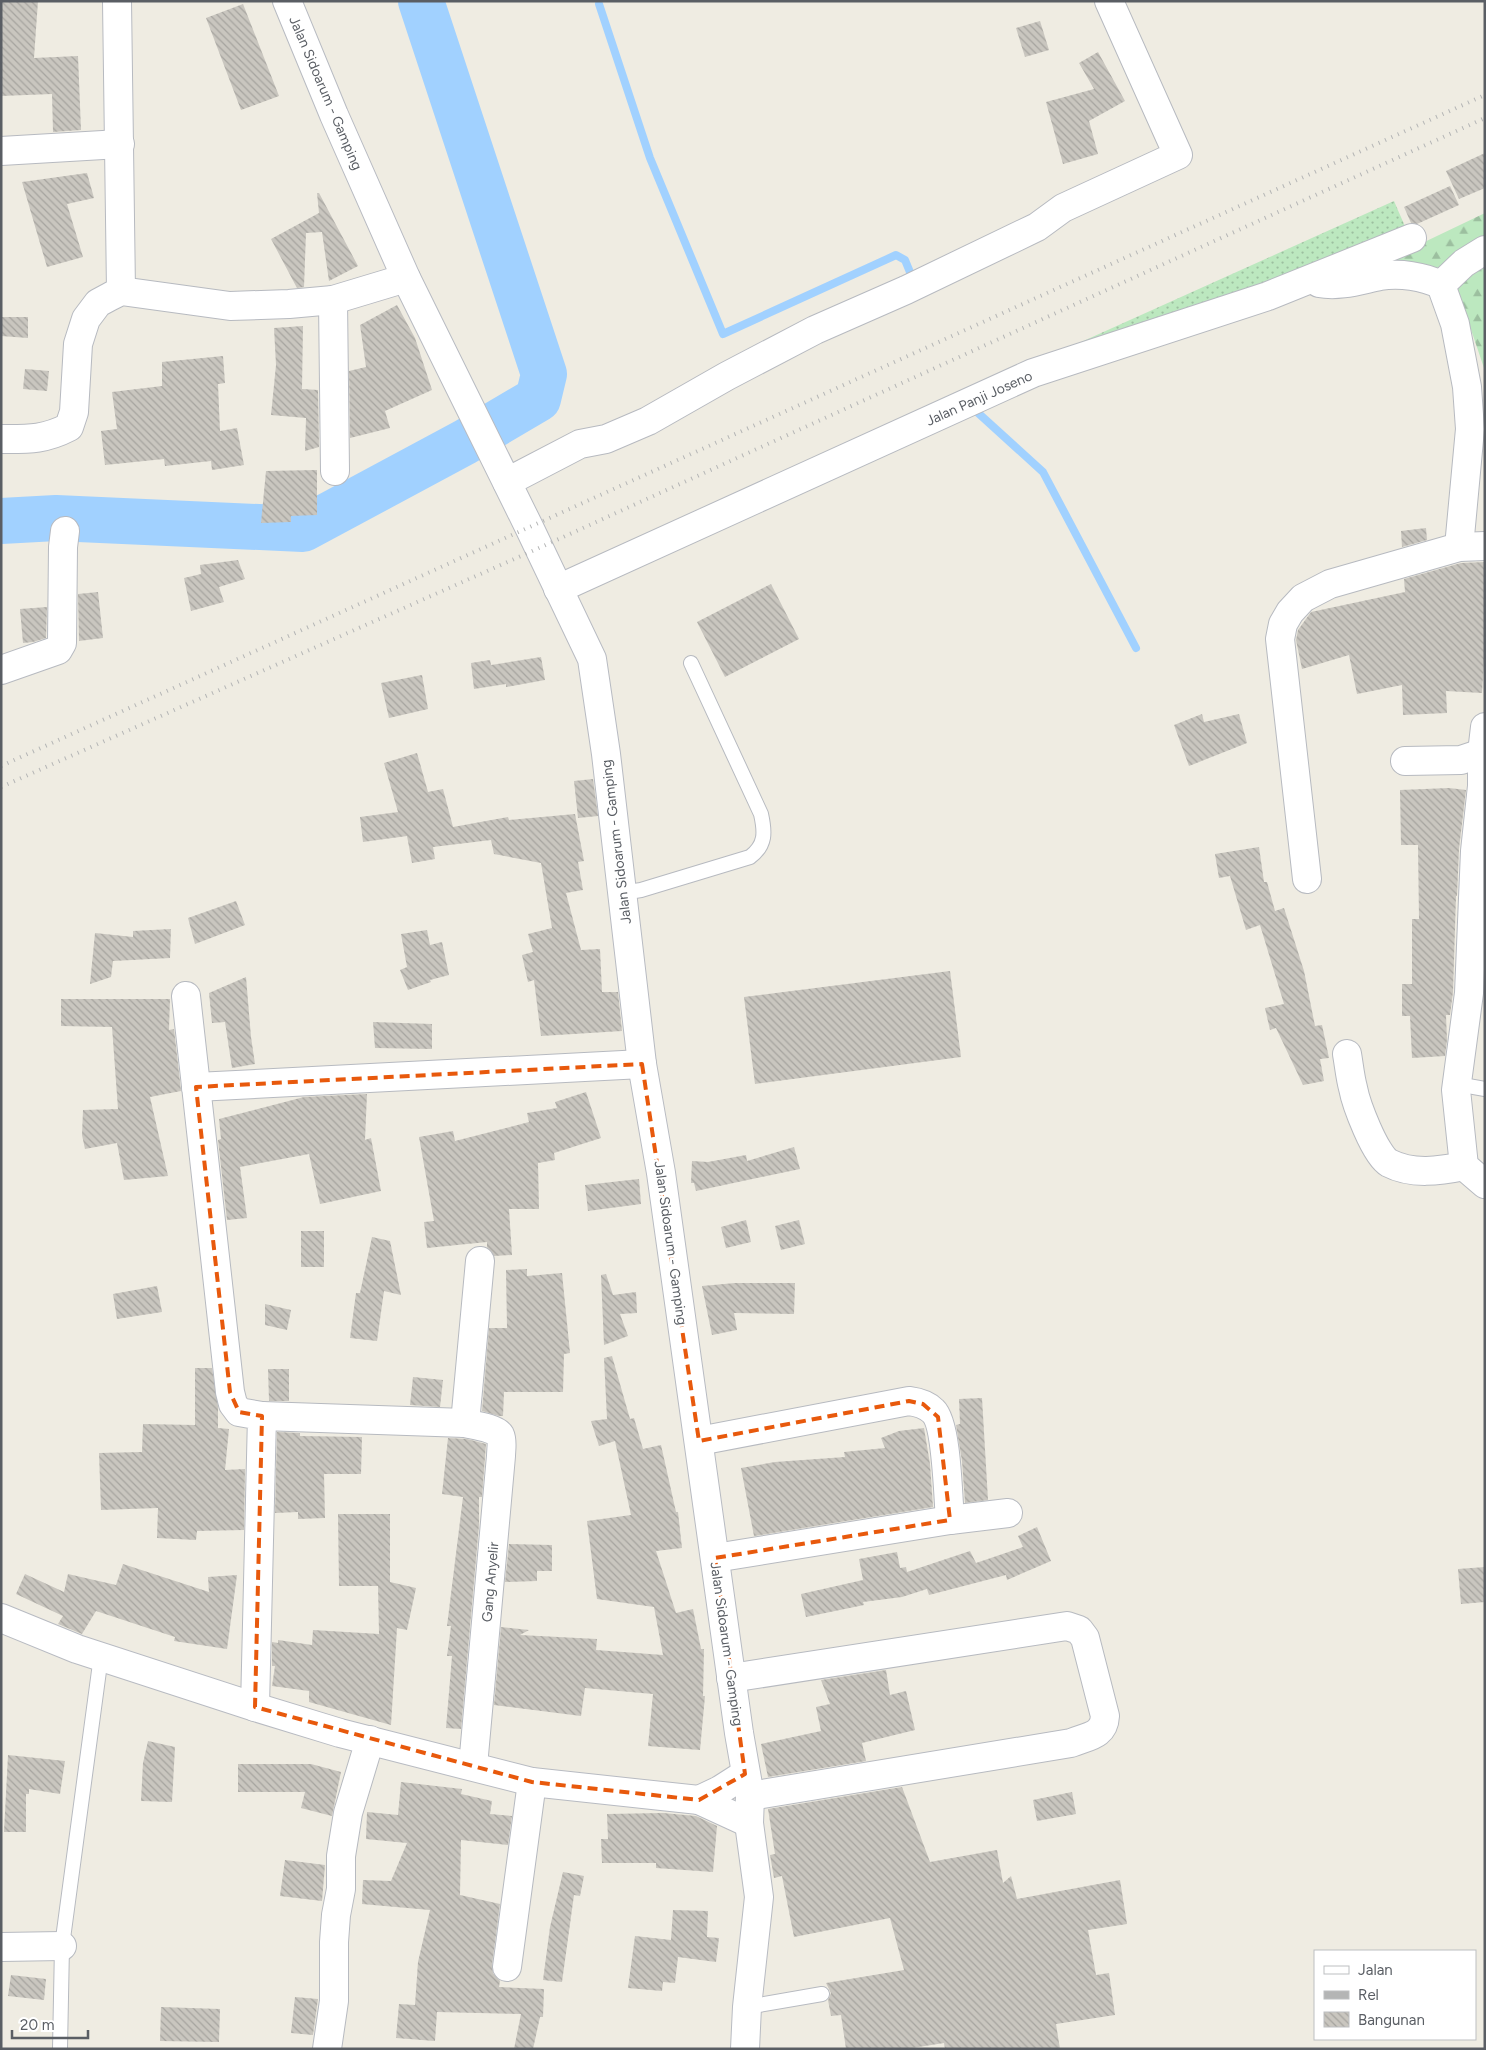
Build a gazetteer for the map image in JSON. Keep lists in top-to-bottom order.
{
  "streets": {
    "street": ["Jalan Sidoarum - Gamping", "Jalan Panji Joseno", "Gang Anyelir"]
  },
  "crossings": [
    ["Jalan Sidoarum - Gamping", "Jalan Panji Joseno"]
  ],
  "legend": ["Jalan", "Rel", "Bangunan"],
  "scale_bar": "20 m"
}
